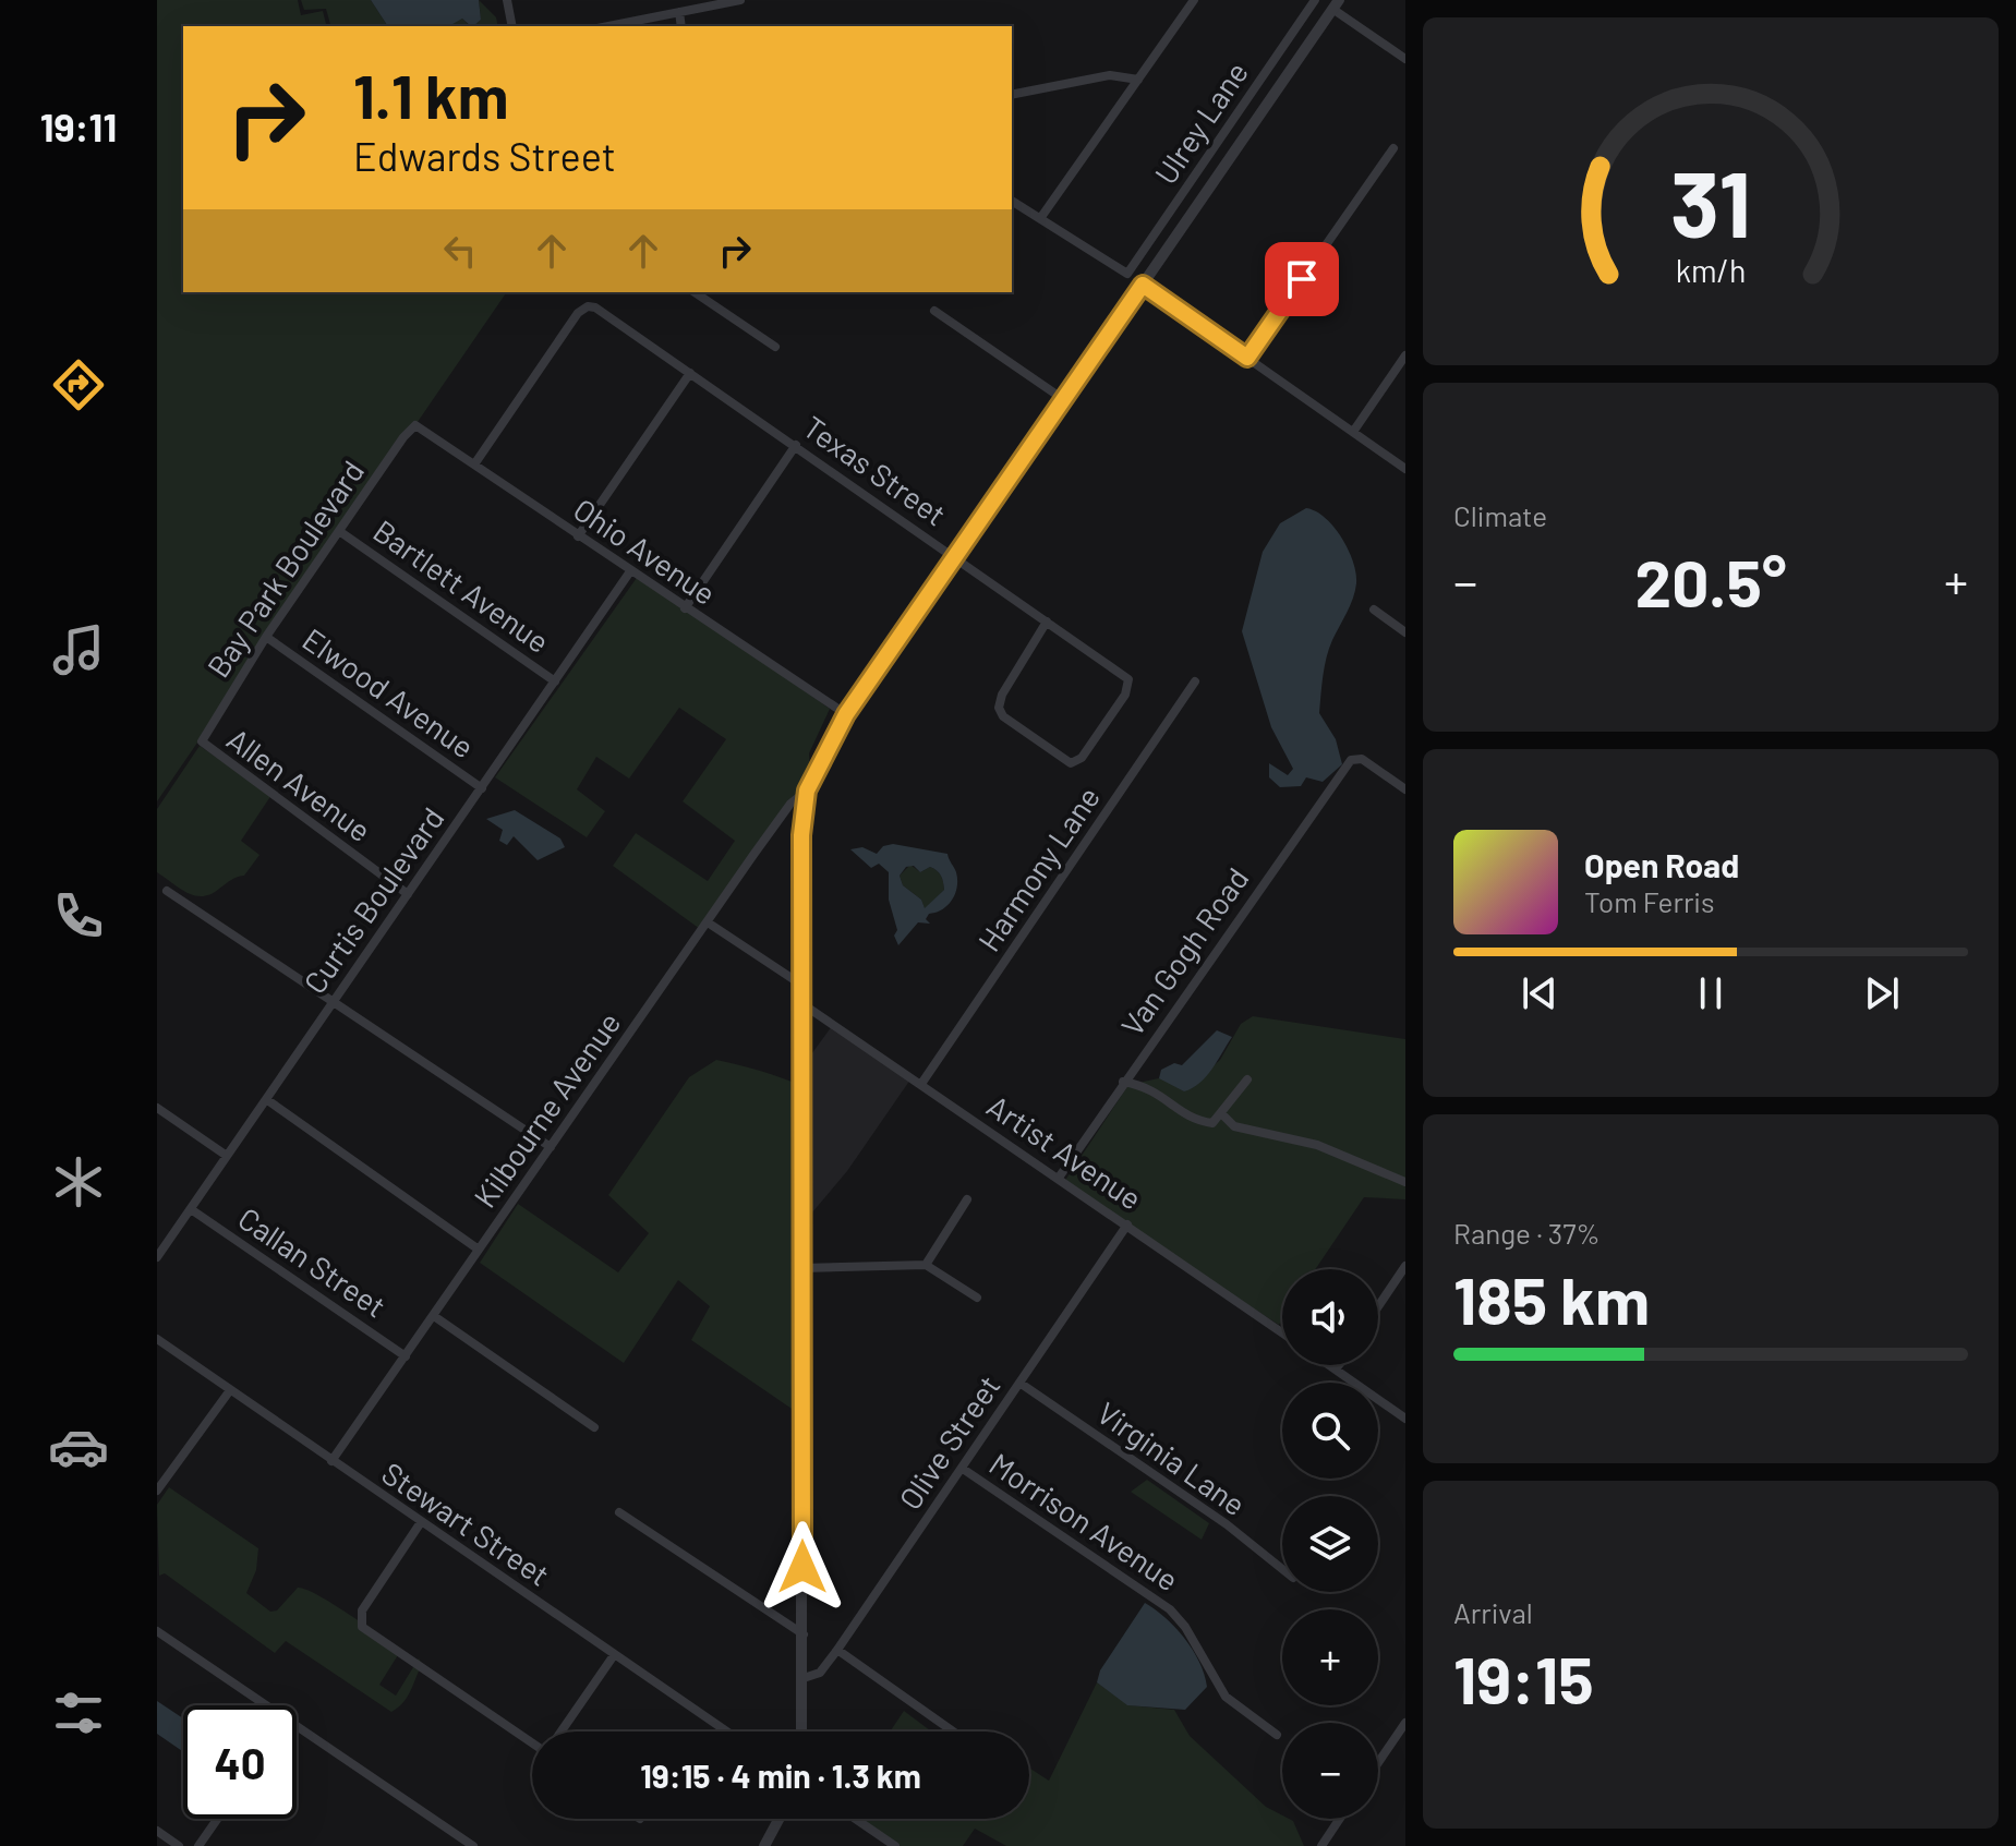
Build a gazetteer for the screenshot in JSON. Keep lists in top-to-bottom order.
{
  "streets": {
    "street": [
      "Ulrey Lane",
      "Texas Street",
      "Ohio Avenue",
      "Bay Park Boulevard",
      "Bartlett Avenue",
      "Elwood Avenue",
      "Allen Avenue",
      "Harmony Lane",
      "Curtis Boulevard",
      "Van Gogh Road",
      "Kilbourne Avenue",
      "Artist Avenue",
      "Callan Street",
      "Olive Street",
      "Virginia Lane",
      "Morrison Avenue",
      "Stewart Street"
    ]
  },
  "crossings": [
    ["Texas Street", "Ohio Avenue"],
    ["Ohio Avenue", "Bay Park Boulevard"],
    ["Ohio Avenue", "Curtis Boulevard"],
    ["Bay Park Boulevard", "Bartlett Avenue"],
    ["Bay Park Boulevard", "Elwood Avenue"],
    ["Bay Park Boulevard", "Allen Avenue"],
    ["Bartlett Avenue", "Curtis Boulevard"],
    ["Elwood Avenue", "Curtis Boulevard"],
    ["Allen Avenue", "Curtis Boulevard"],
    ["Harmony Lane", "Artist Avenue"],
    ["Curtis Boulevard", "Callan Street"],
    ["Van Gogh Road", "Artist Avenue"],
    ["Kilbourne Avenue", "Callan Street"],
    ["Kilbourne Avenue", "Stewart Street"],
    ["Artist Avenue", "Olive Street"],
    ["Olive Street", "Virginia Lane"],
    ["Olive Street", "Morrison Avenue"]
  ],
  "page": {
    "tabs": "19:11",
    "turn": ["1.1 km", "Edwards Street"],
    "tile": [
      "Climate",
      ["Range · 37%", "185 km"],
      ["Arrival", "19:15"]
    ],
    "heat": ["−", "20.5°", "+"],
    "song": ["Open Road", "Tom Ferris"],
    "map_buttons": ["+", "−"],
    "limit": "40",
    "trip": "19:15 · 4 min · 1.3 km",
    "gauge": ["31", "km/h"]
  }
}
